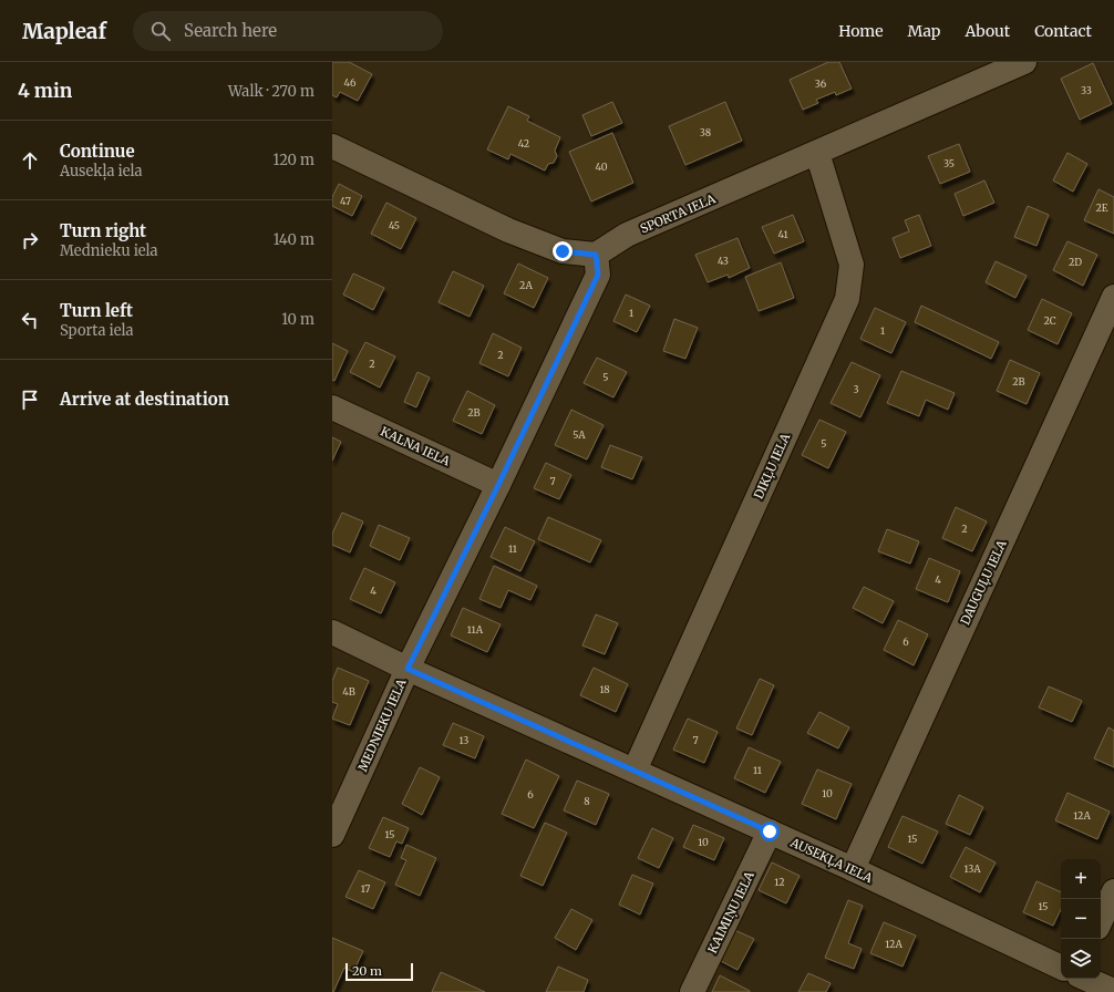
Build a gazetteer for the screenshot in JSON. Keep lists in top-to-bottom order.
{
  "streets": {
    "street": [
      "SPORTA IELA",
      "KALNA IELA",
      "DIKĻU IELA",
      "DAUGUĻU IELA",
      "MEDNIEKU IELA",
      "AUSEKĻA IELA",
      "KAIMIŅU IELA"
    ]
  },
  "crossings": [
    ["SPORTA IELA", "DIKĻU IELA"],
    ["SPORTA IELA", "MEDNIEKU IELA"],
    ["KALNA IELA", "MEDNIEKU IELA"],
    ["DIKĻU IELA", "AUSEKĻA IELA"],
    ["DAUGUĻU IELA", "AUSEKĻA IELA"],
    ["MEDNIEKU IELA", "AUSEKĻA IELA"],
    ["AUSEKĻA IELA", "KAIMIŅU IELA"]
  ],
  "house_numbers": [
    "46",
    "36",
    "33",
    "38",
    "42",
    "35",
    "40",
    "47",
    "2E",
    "45",
    "41",
    "43",
    "2D",
    "2A",
    "1",
    "2C",
    "1",
    "2",
    "2",
    "5",
    "2B",
    "3",
    "2B",
    "5A",
    "5",
    "7",
    "2",
    "11",
    "4",
    "4",
    "11A",
    "6",
    "18",
    "4B",
    "13",
    "7",
    "11",
    "10",
    "6",
    "8",
    "12A",
    "15",
    "15",
    "10",
    "13A",
    "12",
    "17",
    "15",
    "12A"
  ],
  "scale_bar": "20 m",
  "page": {
    "header": "Mapleaf",
    "search": "Search here",
    "nav": [
      "Home",
      "Map",
      "About",
      "Contact"
    ],
    "heading": ["4 min", "Walk · 270 m"],
    "list": [
      ["Continue", "Ausekļa iela", "120 m"],
      ["Turn right", "Mednieku iela", "140 m"],
      ["Turn left", "Sporta iela", "10 m"],
      "Arrive at destination"
    ],
    "map_buttons": ["+", "−"],
    "scale": "20 m"
  }
}
